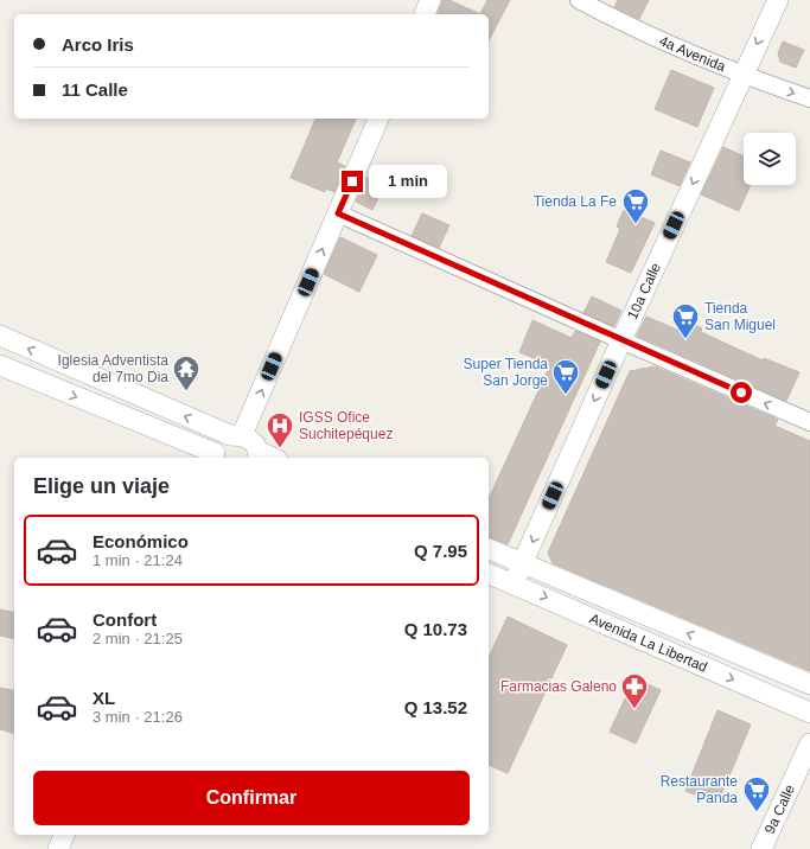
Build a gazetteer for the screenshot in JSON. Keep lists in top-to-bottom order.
{
  "streets": {
    "street": [
      "4a Avenida",
      "10a Calle",
      "Avenida La Libertad",
      "9a Calle"
    ]
  },
  "crossings": [
    ["4a Avenida", "10a Calle"],
    ["10a Calle", "Avenida La Libertad"]
  ],
  "one_way": ["10a Calle"],
  "places": {
    "supermarket": [
      "Tienda La Fe",
      "Tienda San Miguel",
      "Super Tienda San Jorge",
      "Restaurante Panda"
    ],
    "temple": ["Iglesia Adventista del 7mo Dia"],
    "hospital": ["IGSS Ofice Suchitepéquez"],
    "pharmacy": ["Farmacias Galeno"]
  },
  "page": {
    "banner": ["Arco Iris", "11 Calle"],
    "bubble": "1 min",
    "heading": "Elige un viaje",
    "list": [
      {
        "name": "Económico",
        "note": "1 min · 21:24",
        "value": "Q 7.95"
      },
      {
        "name": "Confort",
        "note": "2 min · 21:25",
        "value": "Q 10.73"
      },
      {
        "name": "XL",
        "note": "3 min · 21:26",
        "value": "Q 13.52"
      }
    ],
    "buttons": "Confirmar"
  }
}
